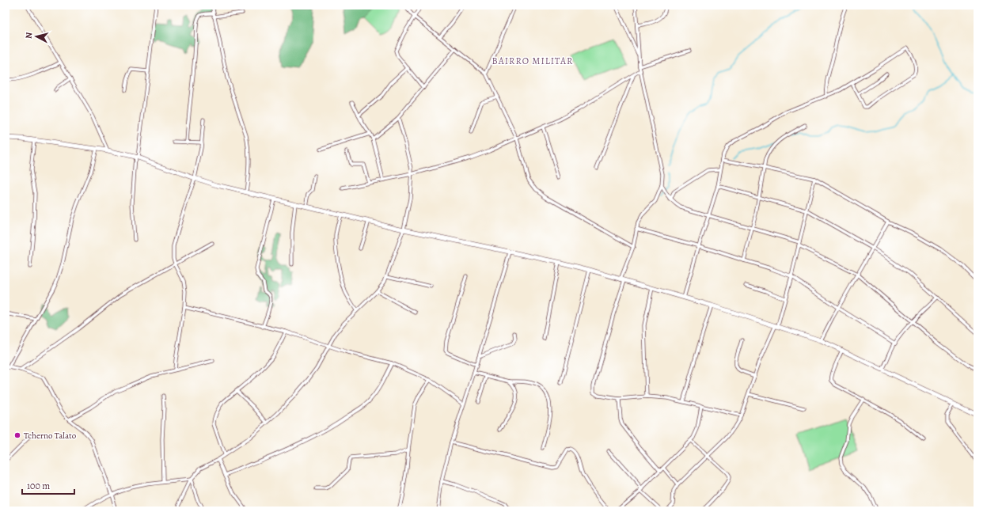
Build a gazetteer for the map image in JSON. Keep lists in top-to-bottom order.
{
  "districts": ["BAIRRO MILITAR"],
  "places": ["Tcherno Talato"],
  "scale_bar": "100 m",
  "north": "left"
}
